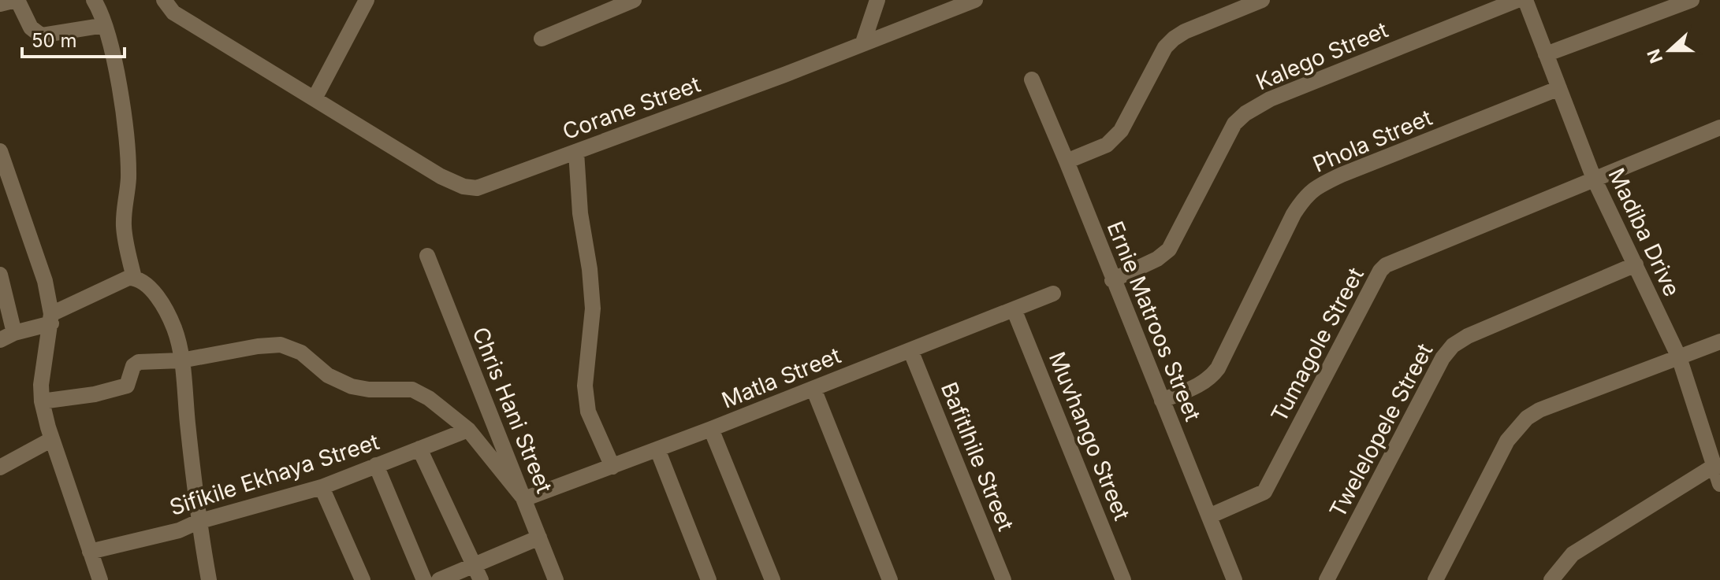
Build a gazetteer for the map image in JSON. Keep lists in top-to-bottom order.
{
  "streets": {
    "street": [
      "Kalego Street",
      "Corane Street",
      "Phola Street",
      "Madiba Drive",
      "Ernie Matroos Street",
      "Tumagole Street",
      "Matla Street",
      "Chris Hani Street",
      "Twelelopele Street",
      "Muvhango Street",
      "Bafitlhile Street",
      "Sifikile Ekhaya Street"
    ]
  },
  "crossings": [
    ["Kalego Street", "Ernie Matroos Street"],
    ["Phola Street", "Madiba Drive"],
    ["Phola Street", "Ernie Matroos Street"],
    ["Madiba Drive", "Tumagole Street"],
    ["Madiba Drive", "Twelelopele Street"],
    ["Ernie Matroos Street", "Tumagole Street"],
    ["Matla Street", "Chris Hani Street"],
    ["Matla Street", "Muvhango Street"],
    ["Matla Street", "Bafitlhile Street"]
  ],
  "scale_bar": "50 m",
  "north": "left"
}
